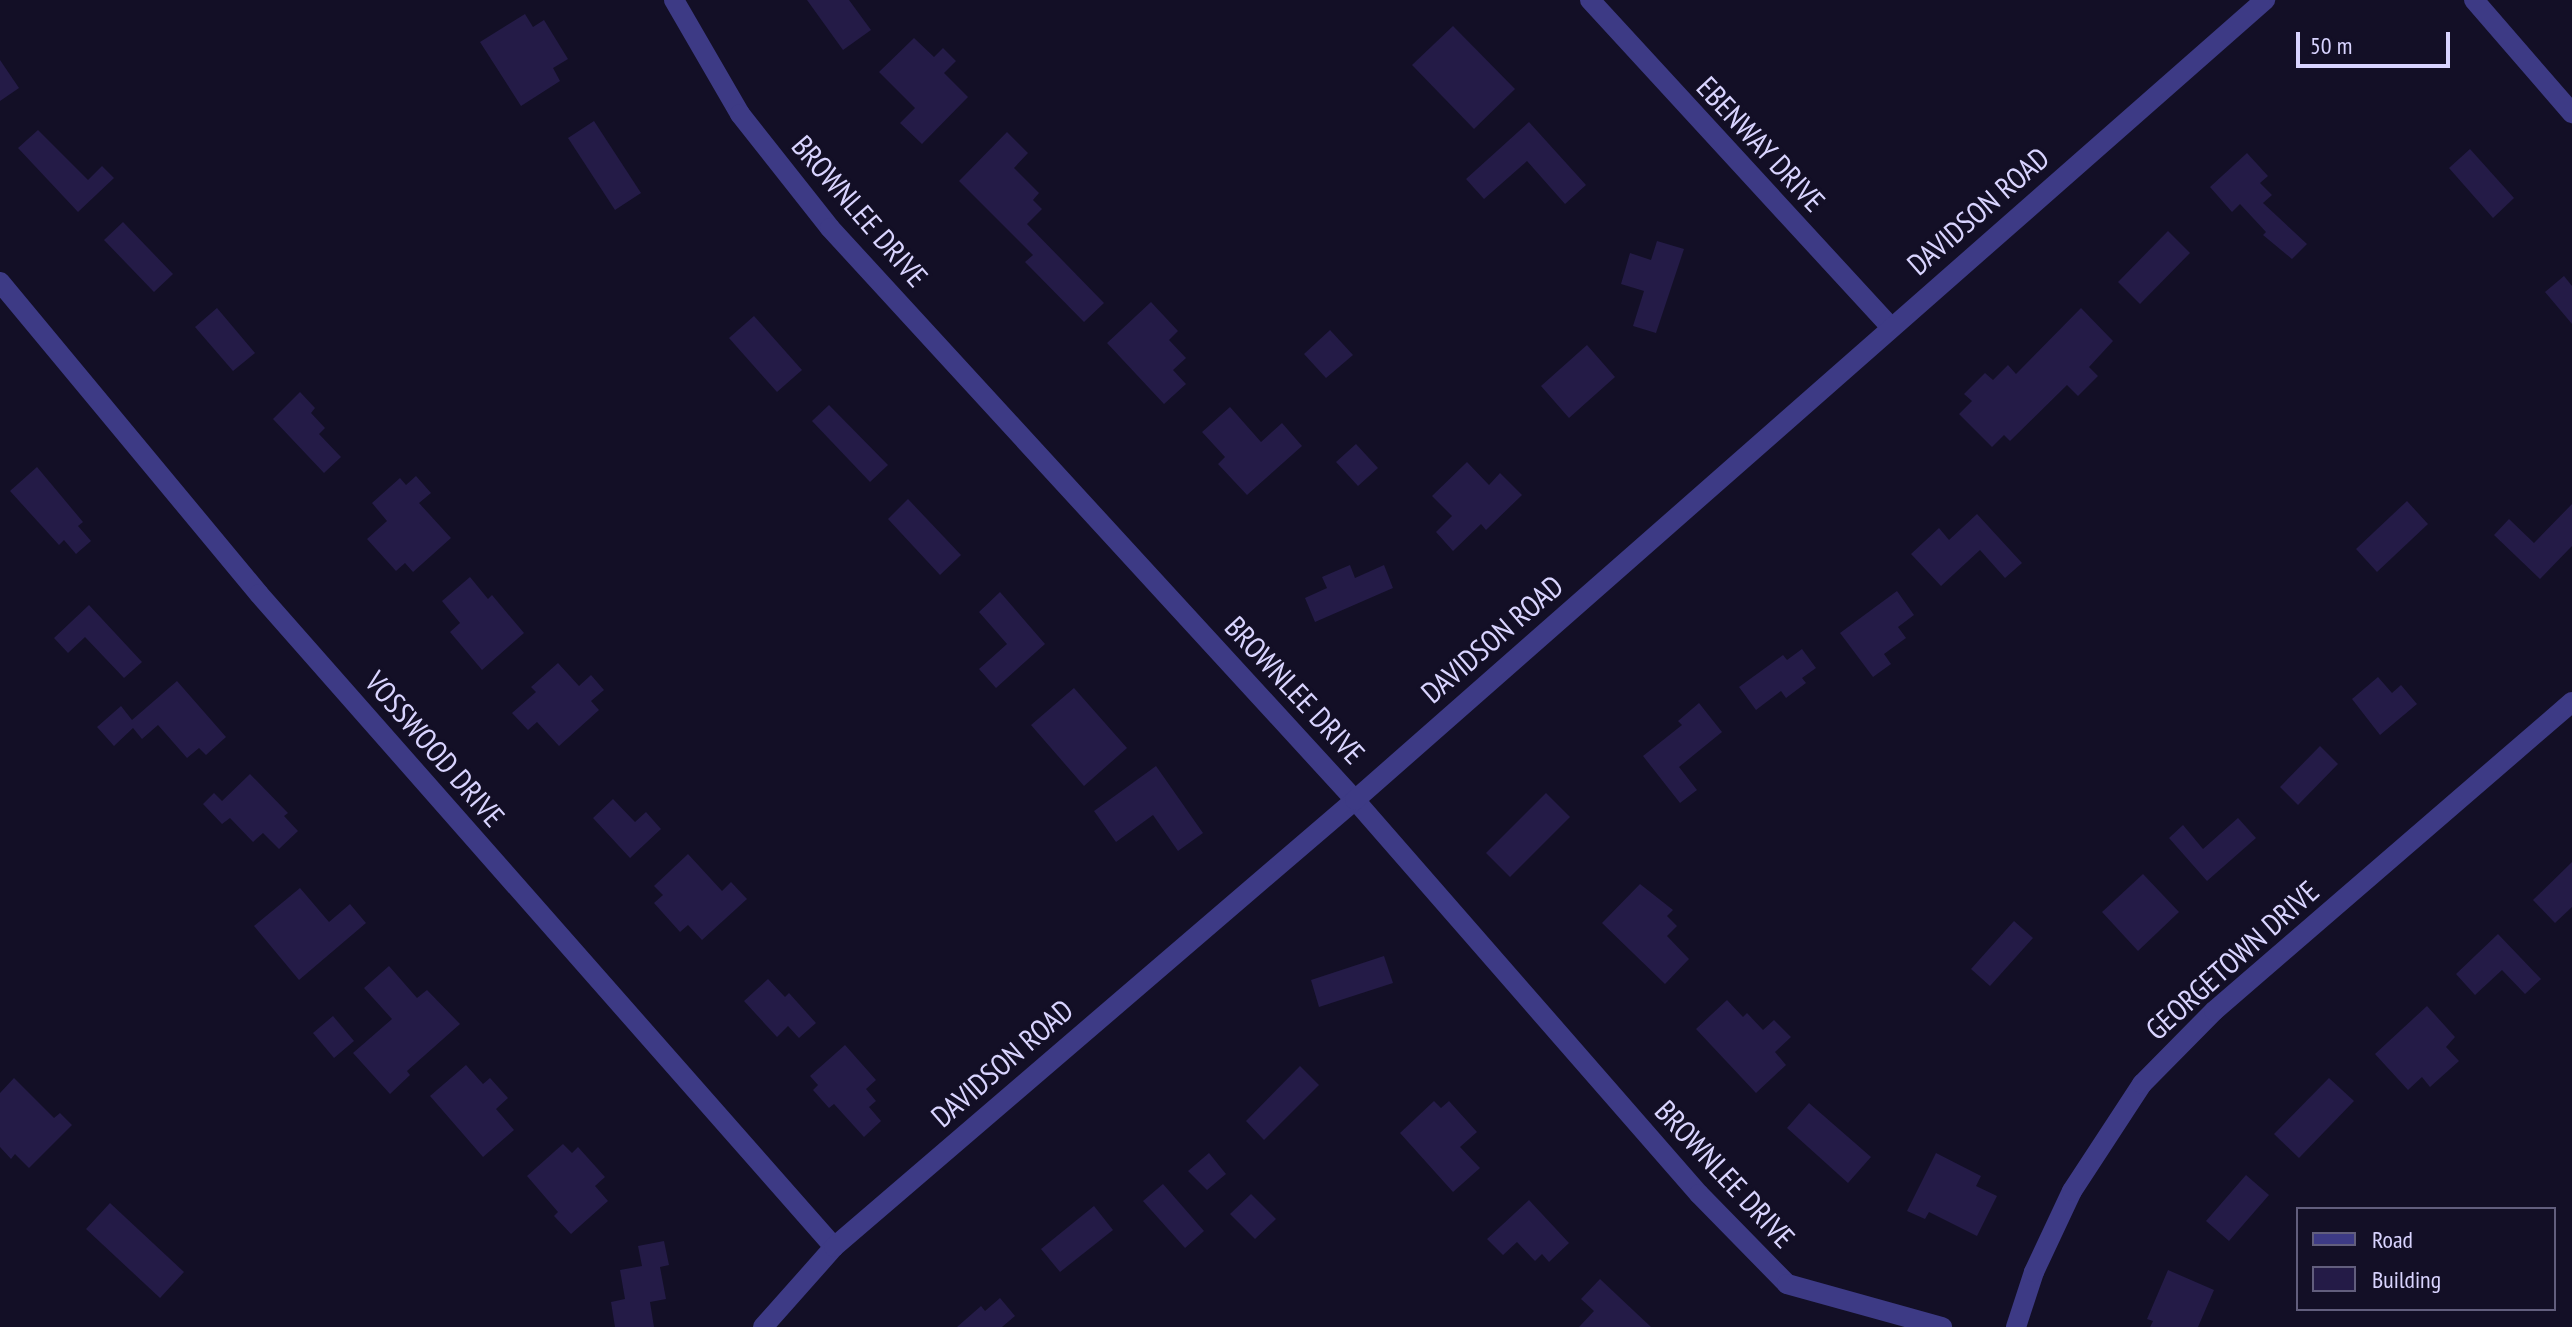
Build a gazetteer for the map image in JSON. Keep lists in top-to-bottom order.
{
  "streets": {
    "street": [
      "EBENWAY DRIVE",
      "BROWNLEE DRIVE",
      "DAVIDSON ROAD",
      "VOSSWOOD DRIVE",
      "GEORGETOWN DRIVE"
    ]
  },
  "crossings": [
    ["EBENWAY DRIVE", "DAVIDSON ROAD"],
    ["BROWNLEE DRIVE", "DAVIDSON ROAD"],
    ["DAVIDSON ROAD", "VOSSWOOD DRIVE"]
  ],
  "legend": ["Road", "Building"],
  "scale_bar": "50 m"
}
